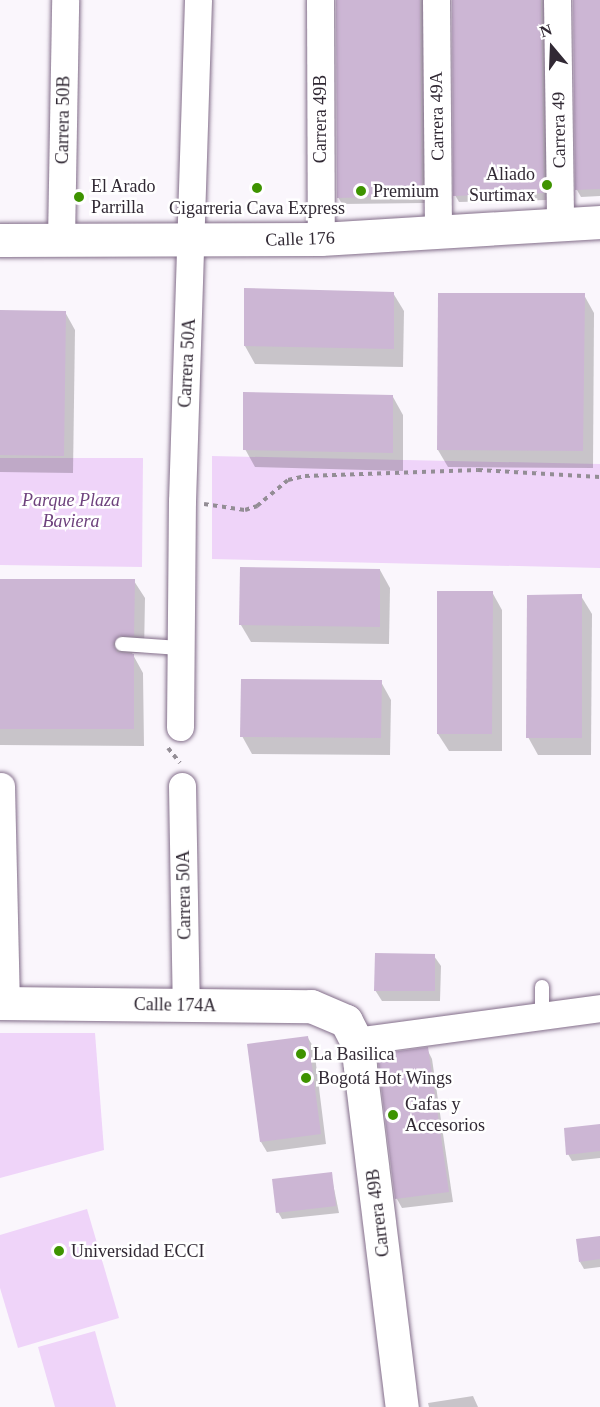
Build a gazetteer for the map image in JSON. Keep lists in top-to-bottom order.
{
  "streets": {
    "street": [
      "Carrera 49A",
      "Carrera 49B",
      "Carrera 50B",
      "Carrera 49",
      "Calle 176",
      "Carrera 50A",
      "Calle 174A"
    ]
  },
  "crossings": [
    ["Carrera 49A", "Calle 176"],
    ["Carrera 49B", "Calle 176"],
    ["Carrera 49B", "Calle 174A"],
    ["Carrera 50B", "Calle 176"],
    ["Carrera 49", "Calle 176"],
    ["Calle 176", "Carrera 50A"],
    ["Carrera 50A", "Calle 174A"]
  ],
  "parks": ["Parque Plaza Baviera"],
  "places": [
    "Aliado Surtimax",
    "Cigarreria Cava Express",
    "Premium",
    "El Arado Parrilla",
    "La Basilica",
    "Bogotá Hot Wings",
    "Gafas y Accesorios",
    "Universidad ECCI"
  ],
  "north": "top"
}
